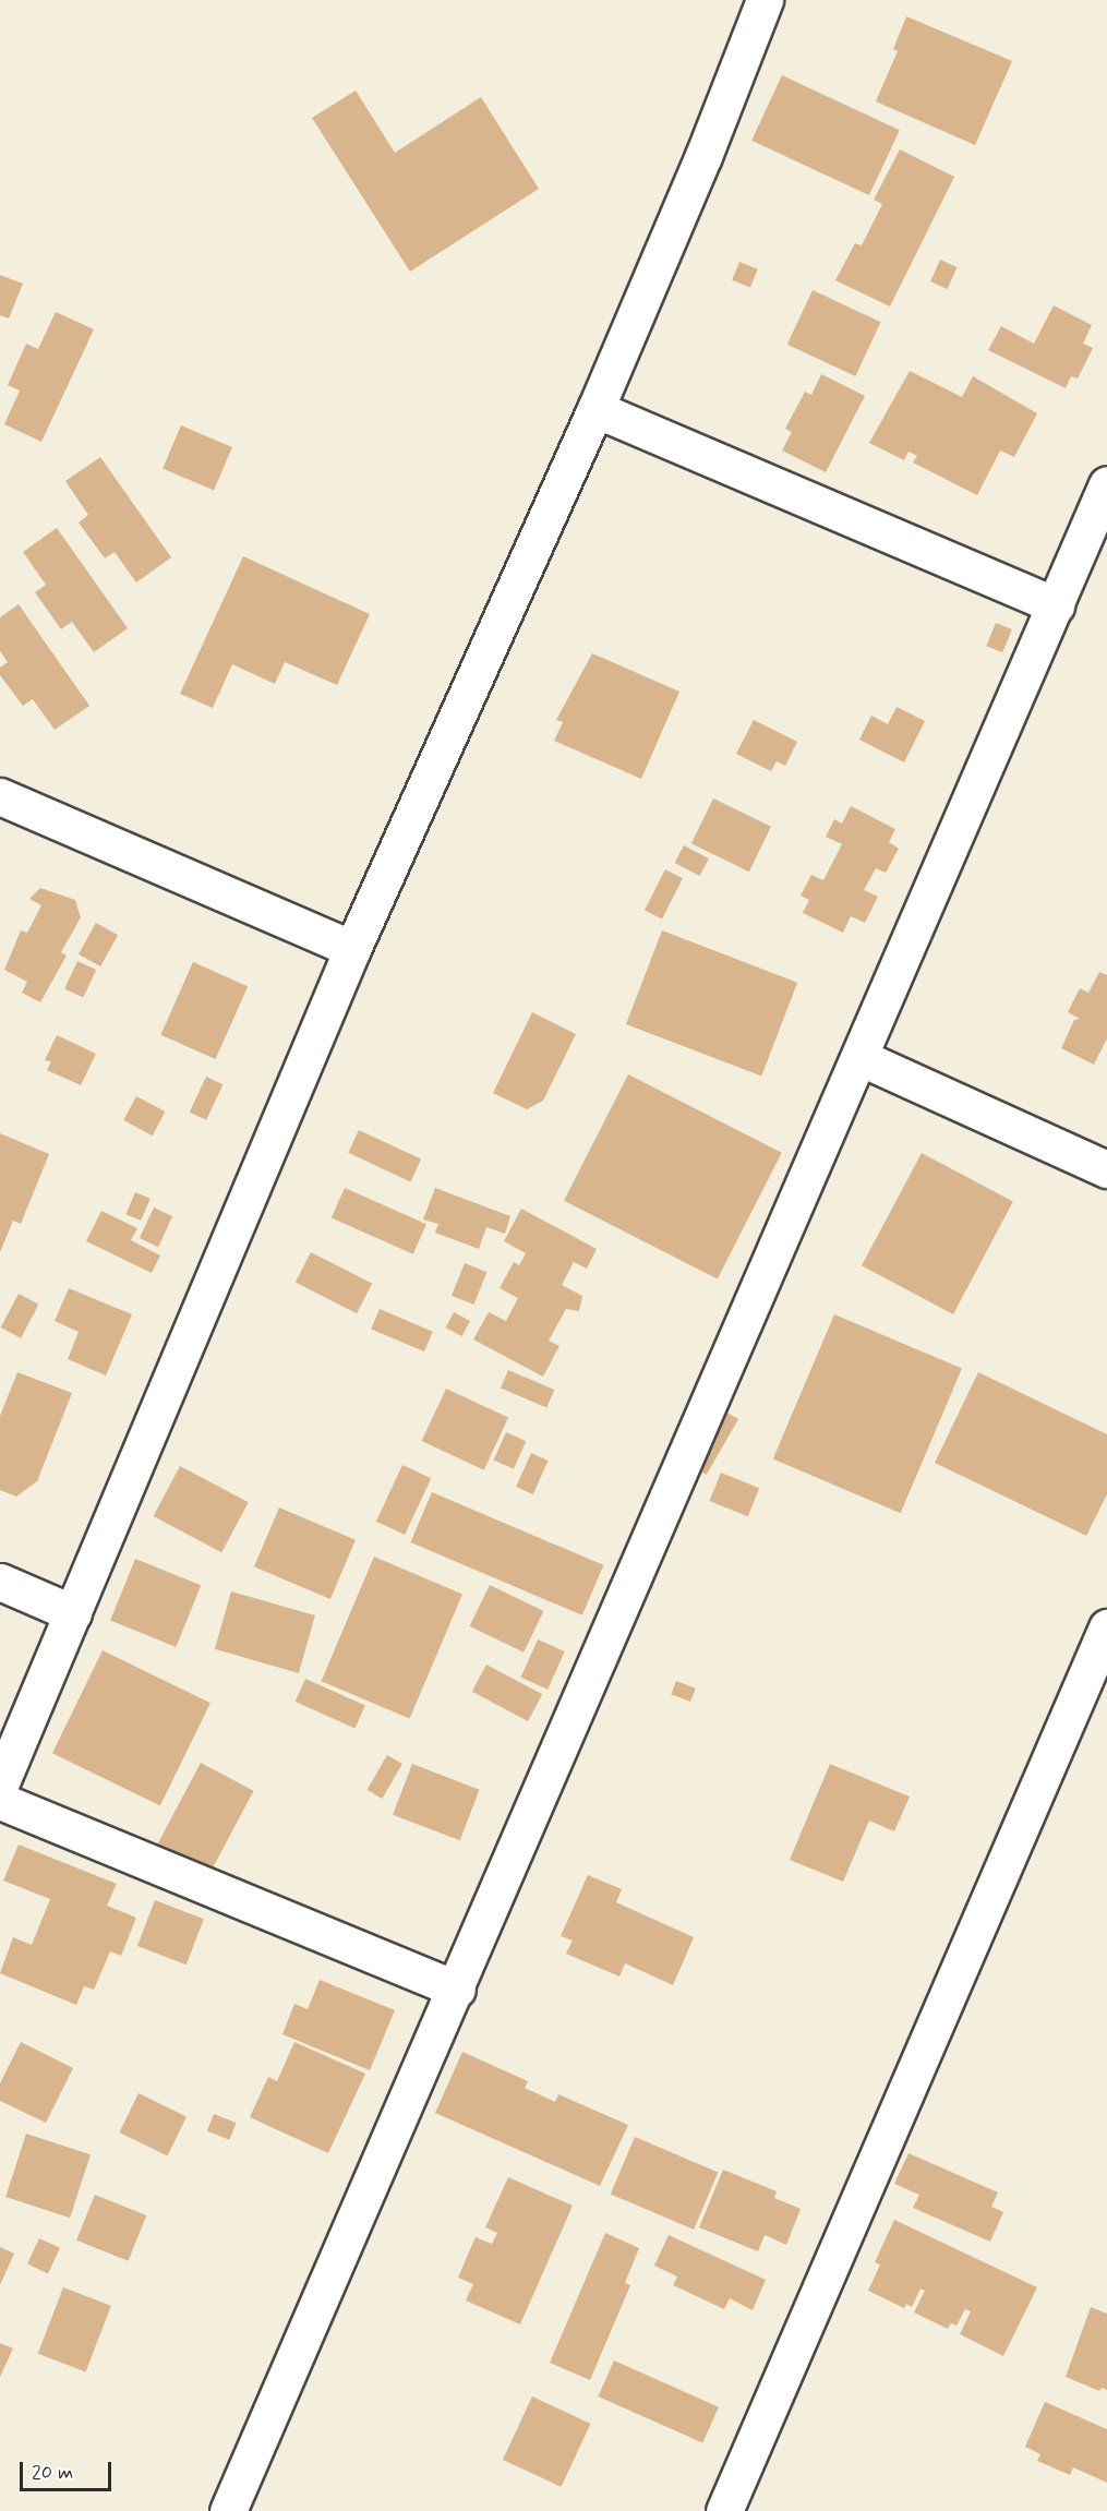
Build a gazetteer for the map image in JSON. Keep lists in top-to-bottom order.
{
  "scale_bar": "20 m"
}
